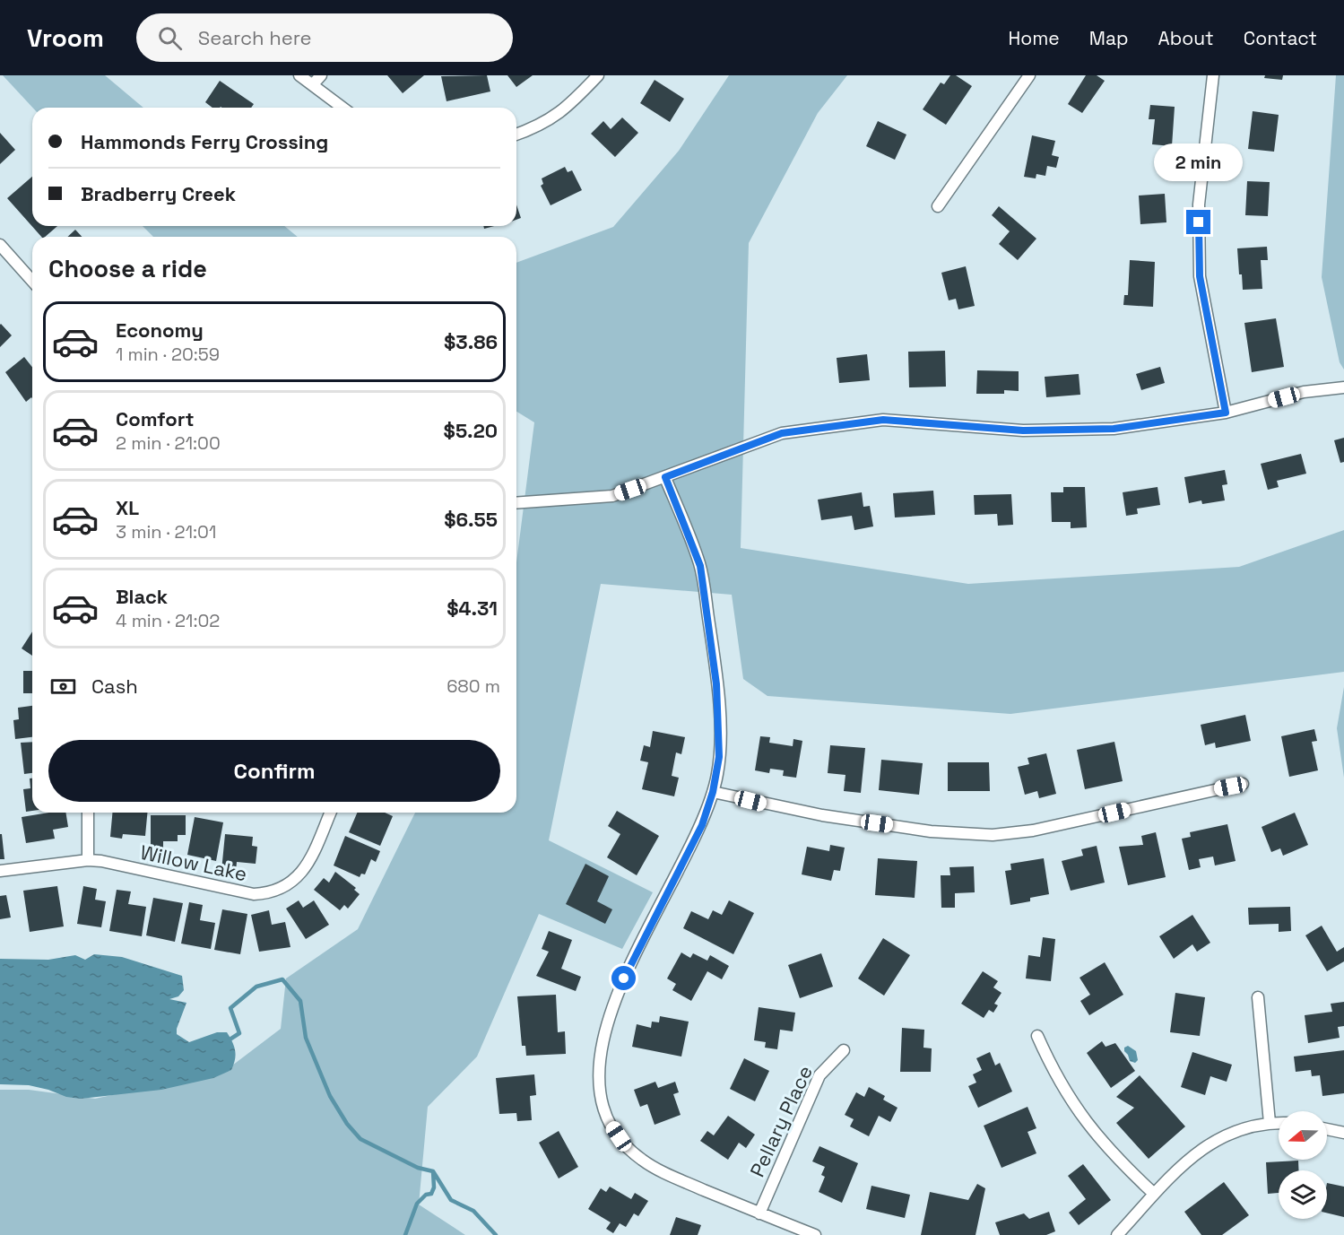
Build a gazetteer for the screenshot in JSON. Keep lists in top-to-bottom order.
{
  "streets": {
    "street": ["Willow Lake", "Pellary Place"]
  },
  "north": "left",
  "page": {
    "header": "Vroom",
    "search": "Search here",
    "nav": [
      "Home",
      "Map",
      "About",
      "Contact"
    ],
    "banner": ["Hammonds Ferry Crossing", "Bradberry Creek"],
    "bubble": "2 min",
    "heading": "Choose a ride",
    "list": [
      {
        "name": "Economy",
        "note": "1 min · 20:59",
        "value": "$3.86"
      },
      {
        "name": "Comfort",
        "note": "2 min · 21:00",
        "value": "$5.20"
      },
      {
        "name": "XL",
        "note": "3 min · 21:01",
        "value": "$6.55"
      },
      {
        "name": "Black",
        "note": "4 min · 21:02",
        "value": "$4.31"
      }
    ],
    "pay": ["Cash", "680 m"],
    "buttons": "Confirm"
  }
}
